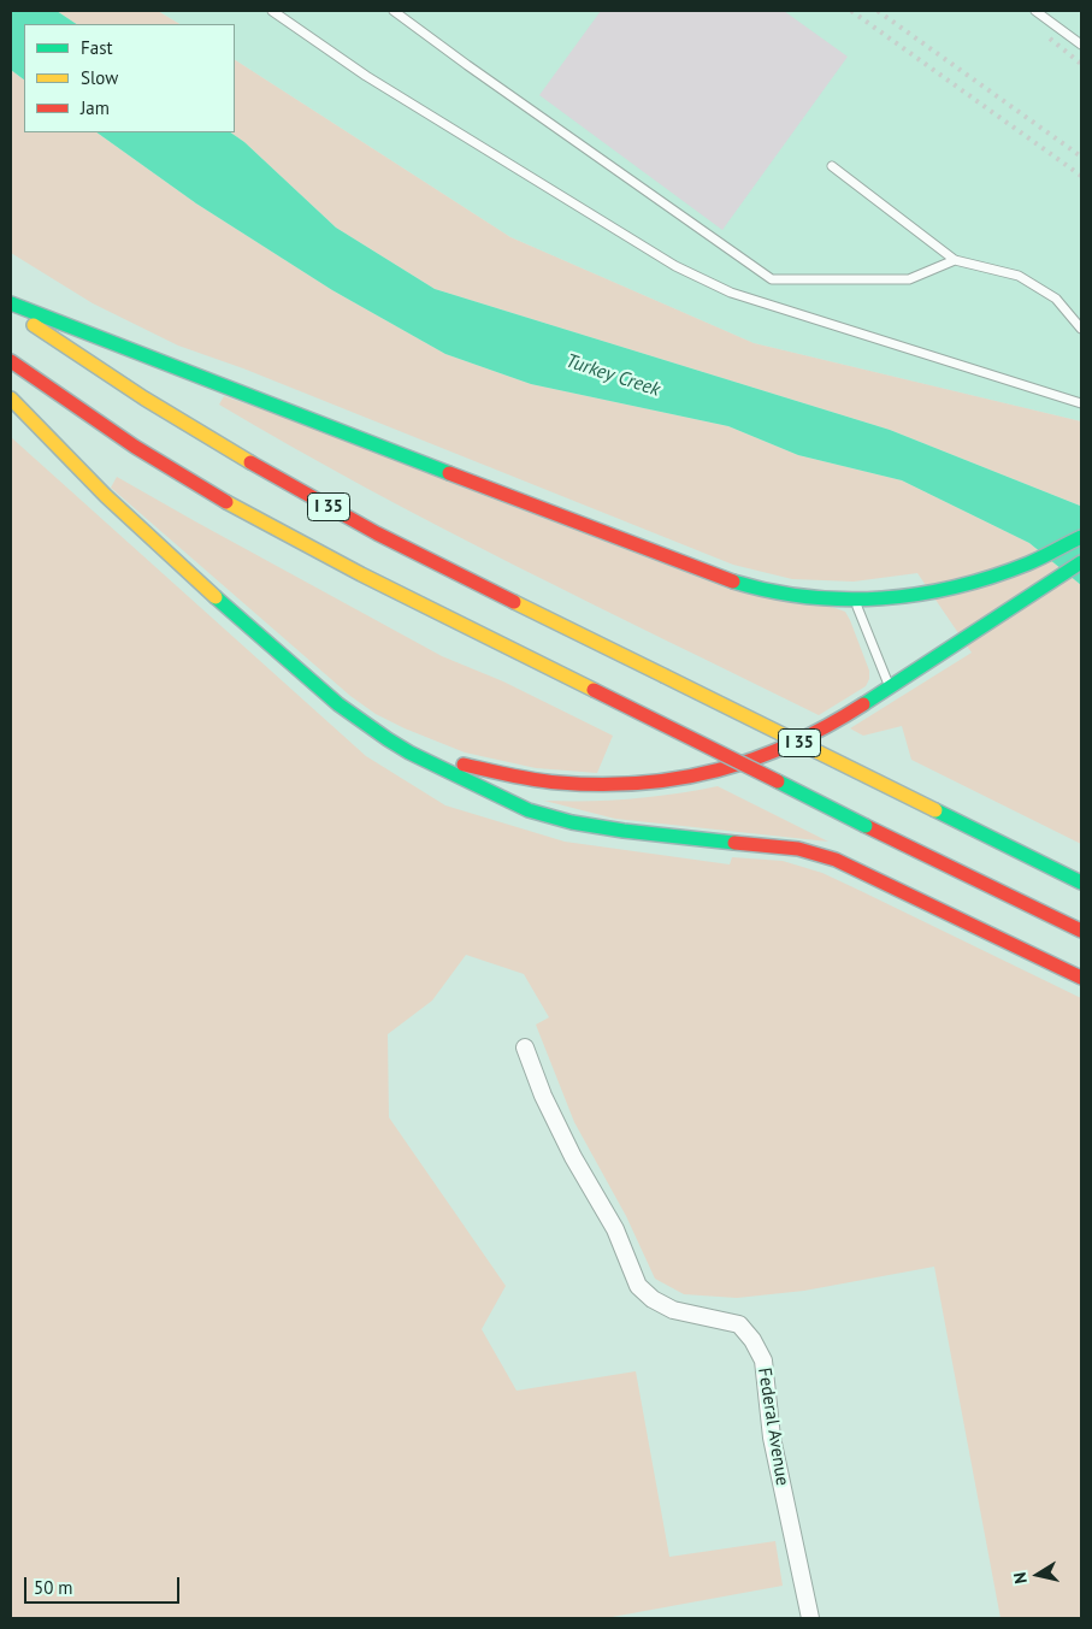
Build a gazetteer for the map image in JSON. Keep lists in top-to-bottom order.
{
  "streets": {
    "highway": ["I 35"],
    "street": ["Federal Avenue"]
  },
  "water": ["Turkey Creek"],
  "legend": ["Fast", "Slow", "Jam"],
  "scale_bar": "50 m",
  "north": "left"
}
